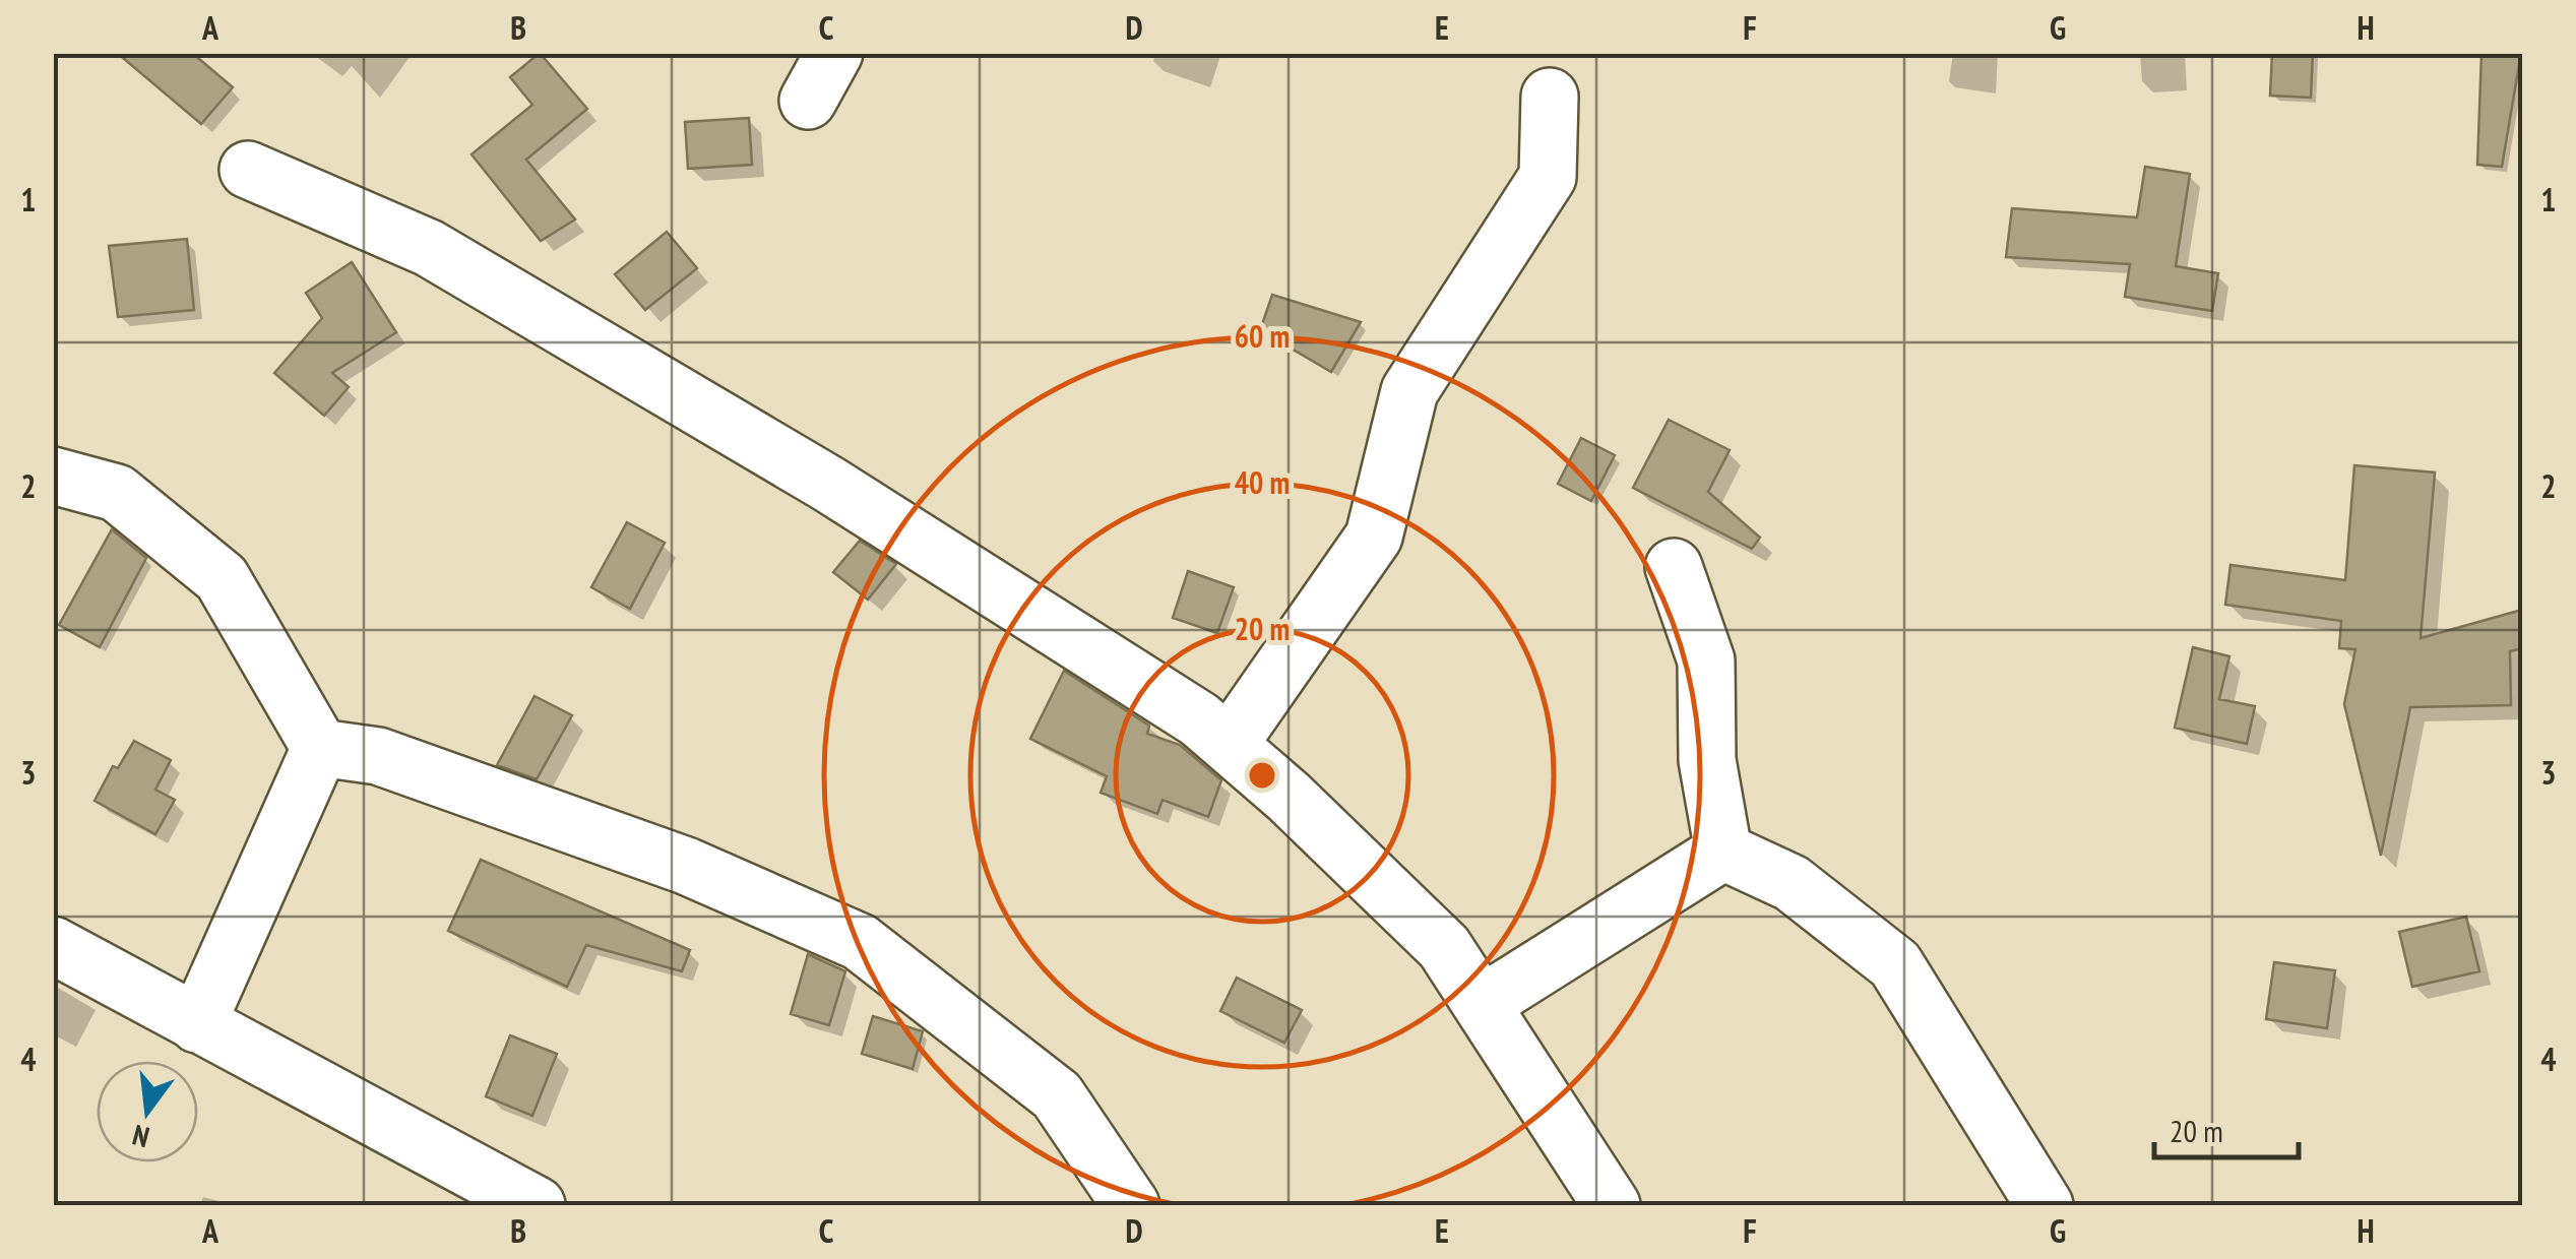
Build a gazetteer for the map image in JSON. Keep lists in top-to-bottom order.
{
  "scale_bar": "20 m",
  "north": "bottom",
  "grid": {
    "columns": [
      "A",
      "B",
      "C",
      "D",
      "E",
      "F",
      "G",
      "H"
    ],
    "rows": [
      "1",
      "2",
      "3",
      "4"
    ]
  },
  "rings": ["60 m", "40 m", "20 m"]
}
